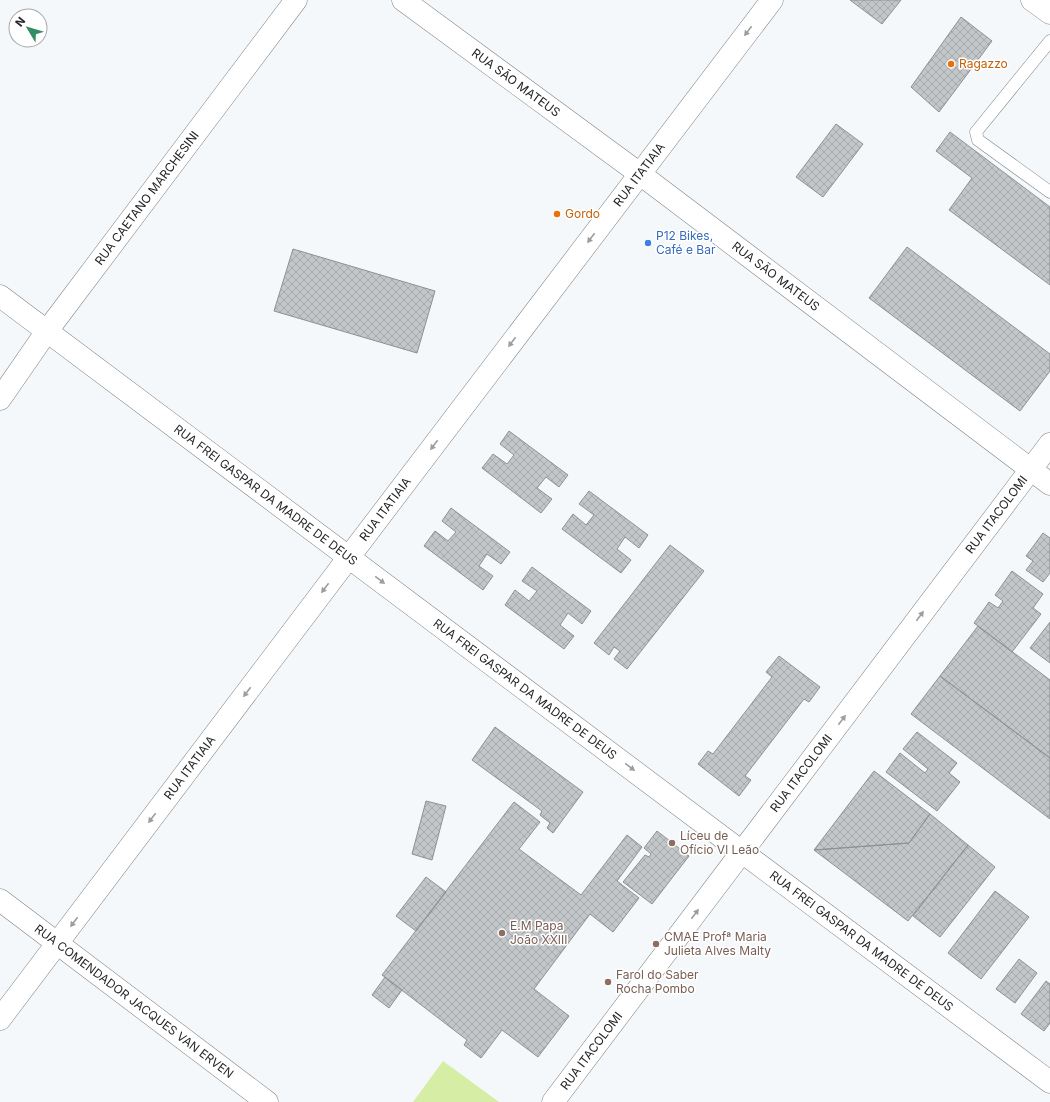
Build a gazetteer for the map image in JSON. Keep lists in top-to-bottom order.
{
  "streets": {
    "street": [
      "RUA SÃO MATEUS",
      "RUA ITATIAIA",
      "RUA CAETANO MARCHESINI",
      "RUA FREI GASPAR DA MADRE DE DEUS",
      "RUA ITACOLOMI",
      "RUA COMENDADOR JACQUES VAN ERVEN"
    ]
  },
  "crossings": [
    ["RUA SÃO MATEUS", "RUA ITATIAIA"],
    ["RUA SÃO MATEUS", "RUA ITACOLOMI"],
    ["RUA ITATIAIA", "RUA FREI GASPAR DA MADRE DE DEUS"],
    ["RUA ITATIAIA", "RUA COMENDADOR JACQUES VAN ERVEN"],
    ["RUA CAETANO MARCHESINI", "RUA FREI GASPAR DA MADRE DE DEUS"],
    ["RUA FREI GASPAR DA MADRE DE DEUS", "RUA ITACOLOMI"]
  ],
  "one_way": ["RUA ITATIAIA", "RUA FREI GASPAR DA MADRE DE DEUS", "RUA ITACOLOMI"],
  "places": [
    "Ragazzo",
    "Gordo",
    "P12 Bikes, Café e Bar",
    "Líceu de Ofício Vl Leão",
    "E.M Papa João XXIII",
    "CMAE Profª Maria Julieta Alves Malty",
    "Farol do Saber Rocha Pombo"
  ],
  "north": "top left"
}
